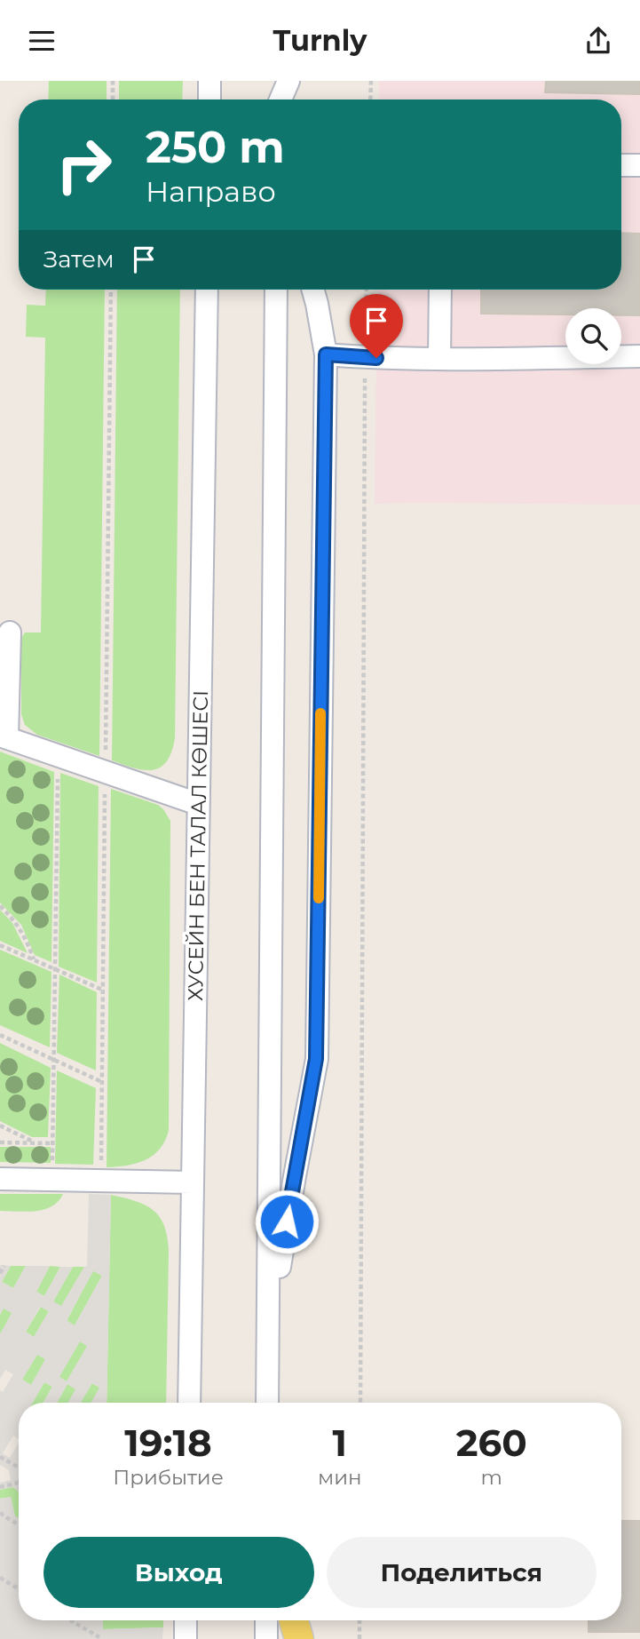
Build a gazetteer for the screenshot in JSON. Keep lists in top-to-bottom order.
{
  "streets": {
    "street": ["ХУСЕЙН БЕН ТАЛАЛ КӨШЕСІ"]
  },
  "page": {
    "header": "Turnly",
    "turn": ["250 m", "Направо"],
    "then": "Затем",
    "eta": [
      "19:18",
      "Прибытие",
      "1",
      "мин",
      "260",
      "m"
    ],
    "buttons": ["Выход", "Поделиться"]
  }
}
